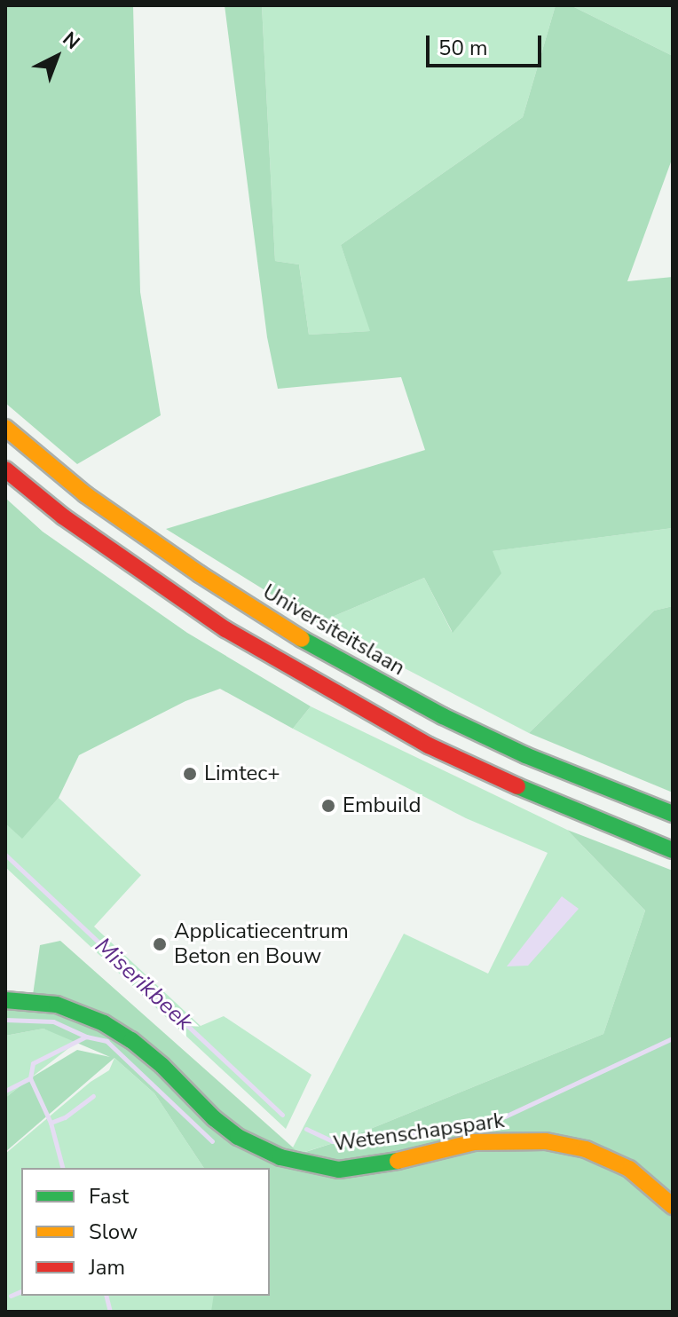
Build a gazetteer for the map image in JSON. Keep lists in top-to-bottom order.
{
  "streets": {
    "main road": ["Universiteitslaan", "Wetenschapspark"]
  },
  "water": ["Miserikbeek"],
  "places": ["Limtec+", "Embuild", "Applicatiecentrum Beton en Bouw"],
  "legend": ["Fast", "Slow", "Jam"],
  "scale_bar": "50 m",
  "north": "top right"
}
